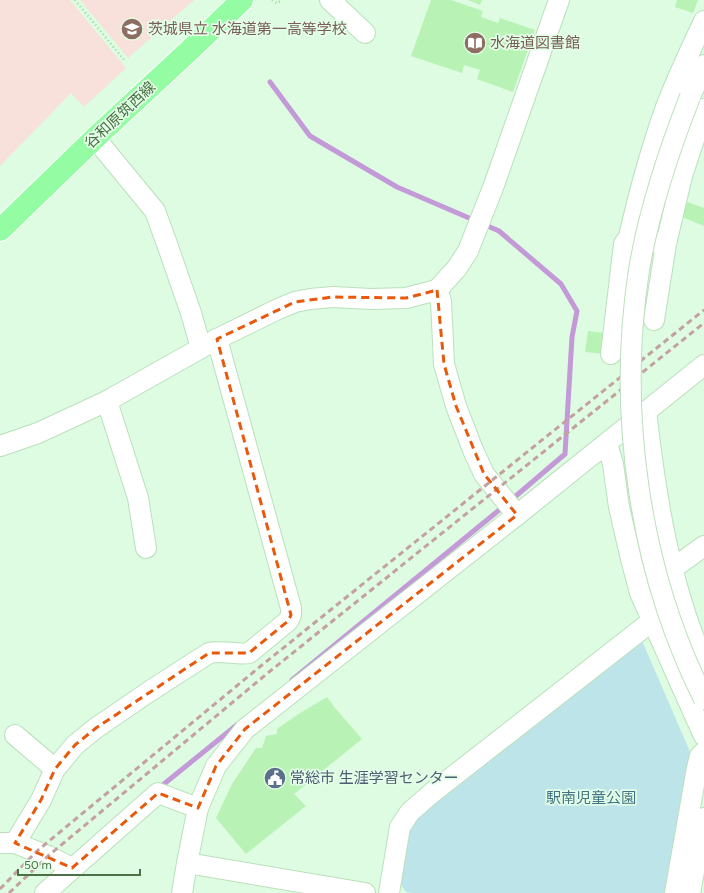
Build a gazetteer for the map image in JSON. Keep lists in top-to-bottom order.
{
  "streets": {
    "main road": ["谷和原筑西線"]
  },
  "parks": ["駅南児童公園"],
  "places": {
    "school or university": ["茨城県立 水海道第一高等学校"],
    "library": ["水海道図書館"],
    "public building": ["常総市 生涯学習センター"]
  },
  "scale_bar": "50 m"
}
